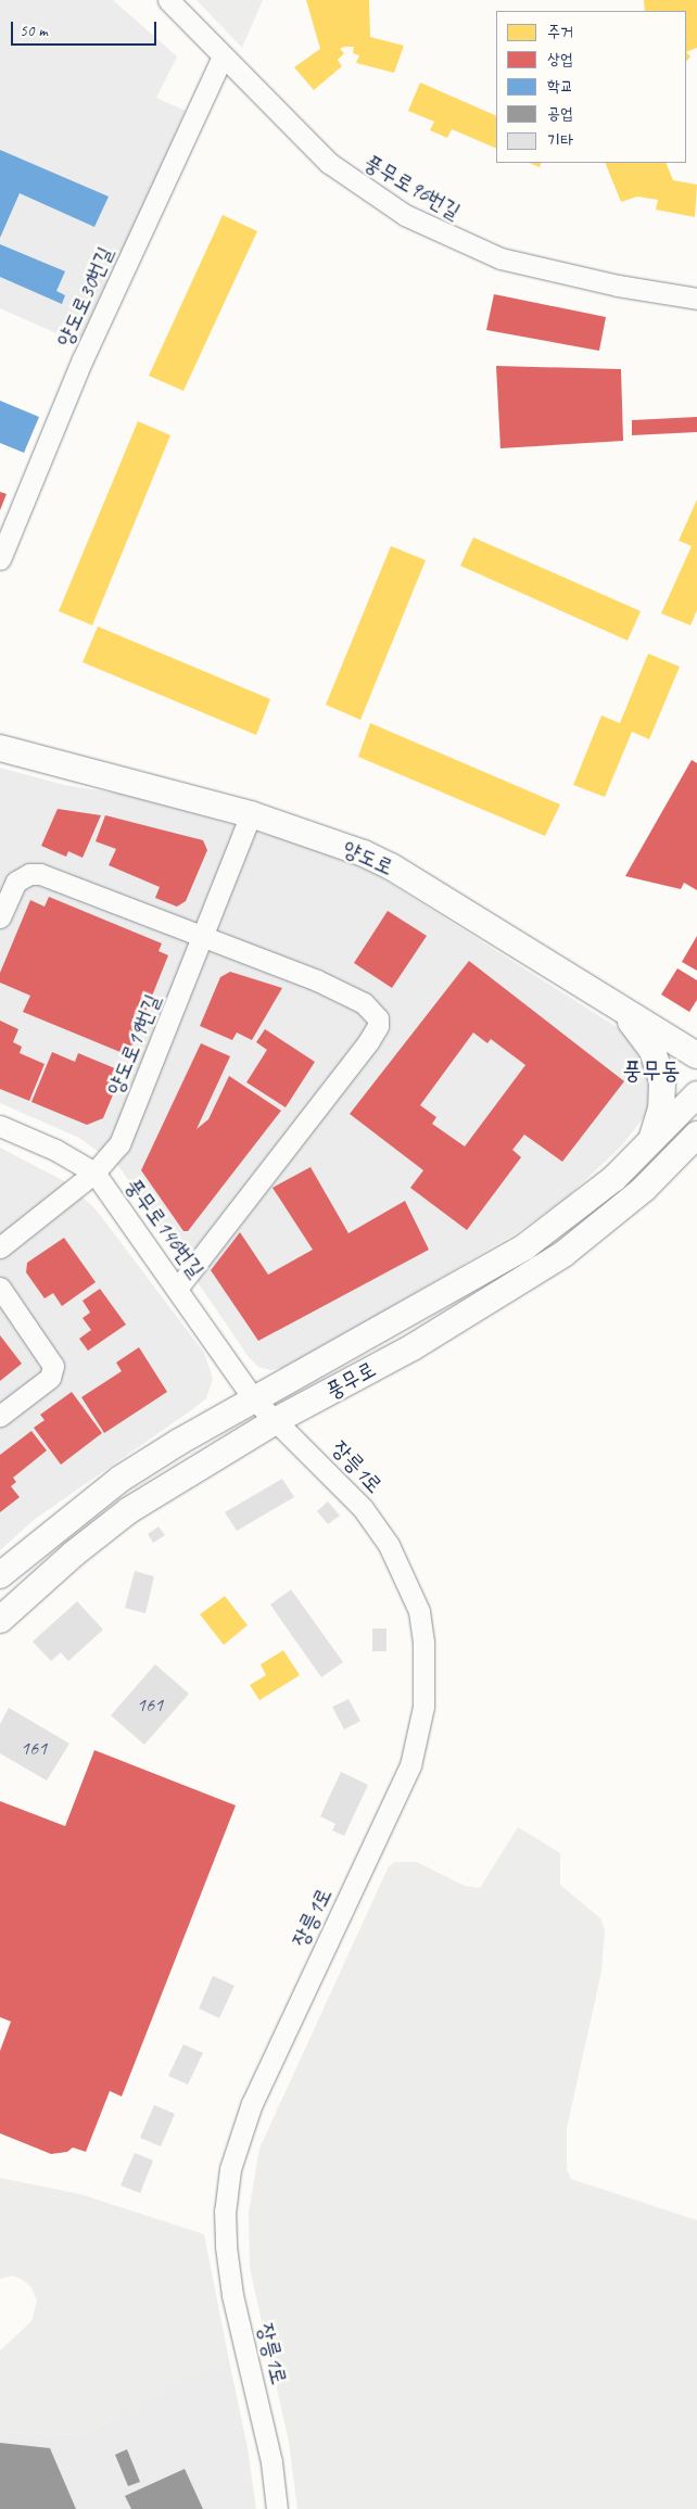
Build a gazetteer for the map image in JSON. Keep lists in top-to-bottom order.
{
  "streets": {
    "street": [
      "풍무로96번길",
      "양도로30번길",
      "양도로",
      "양도로19번길",
      "풍무로146번길",
      "풍무로",
      "장릉1로"
    ]
  },
  "crossings": [
    ["풍무로96번길", "양도로30번길"],
    ["양도로", "양도로19번길"],
    ["양도로19번길", "풍무로146번길"],
    ["풍무로146번길", "풍무로"],
    ["풍무로146번길", "장릉1로"],
    ["풍무로", "장릉1로"]
  ],
  "districts": ["풍무동"],
  "house_numbers": ["161", "161"],
  "legend": [
    "주거",
    "상업",
    "학교",
    "공업",
    "기타"
  ],
  "scale_bar": "50 m"
}
